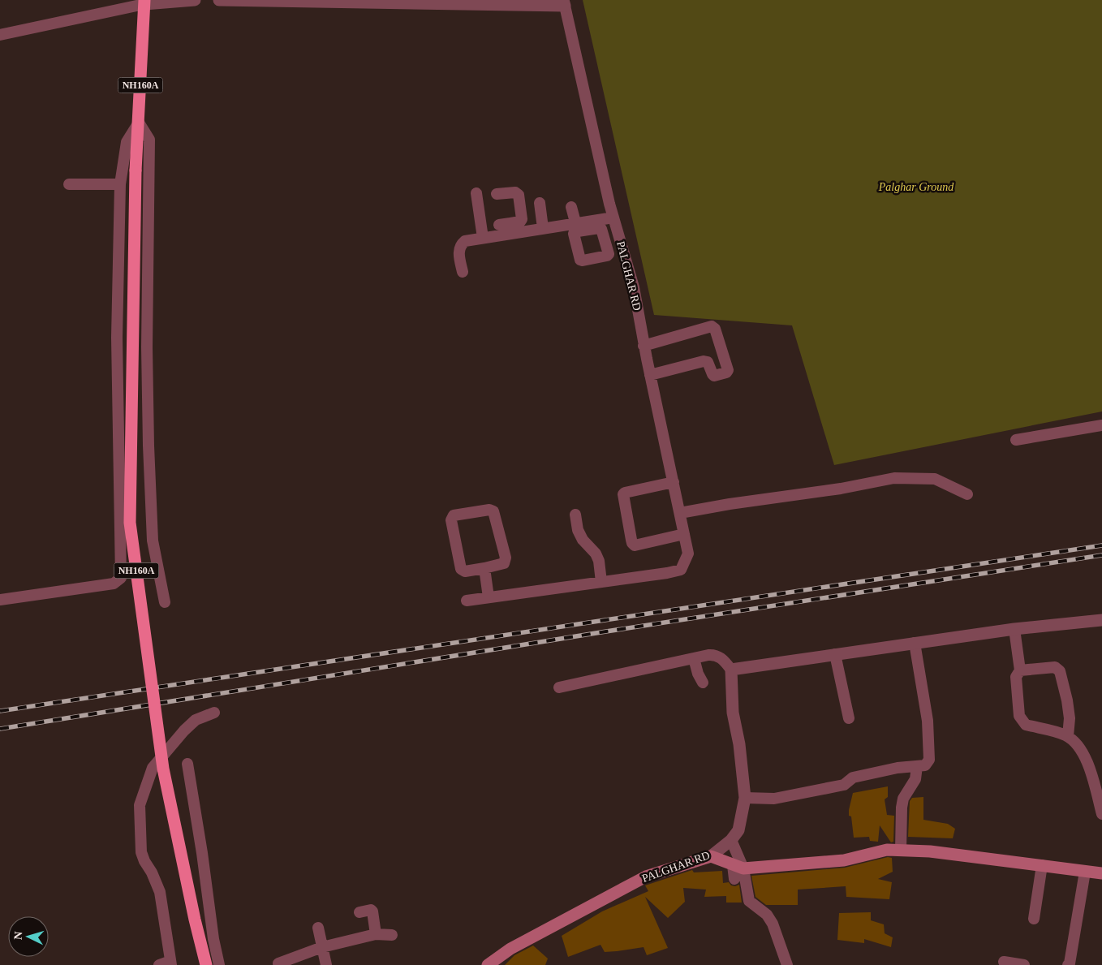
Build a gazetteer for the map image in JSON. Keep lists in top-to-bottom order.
{
  "streets": {
    "highway": ["NH160A"],
    "main road": ["PALGHAR RD"]
  },
  "parks": ["Palghar Ground"],
  "north": "left"
}
